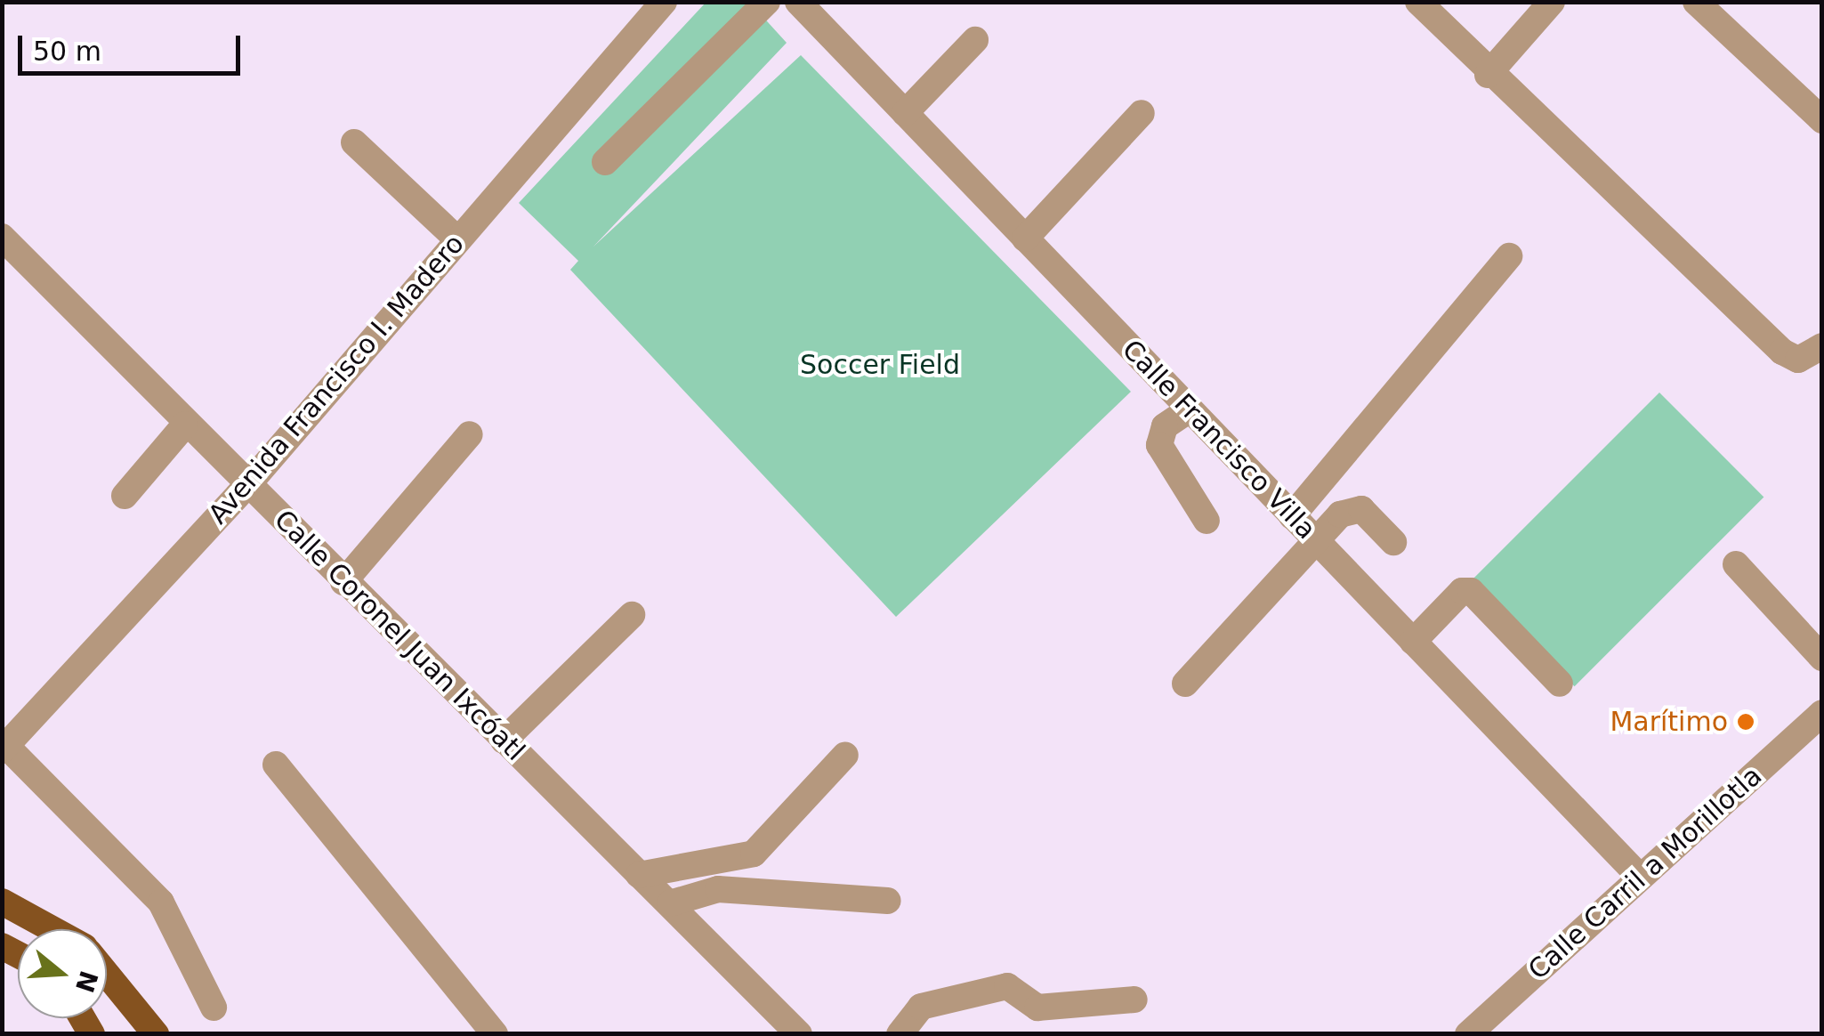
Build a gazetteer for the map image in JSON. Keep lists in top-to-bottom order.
{
  "streets": {
    "street": [
      "Avenida Francisco I. Madero",
      "Calle Francisco Villa",
      "Calle Coronel Juan Ixcóatl",
      "Calle Carril a Morillotla"
    ]
  },
  "crossings": [
    ["Avenida Francisco I. Madero", "Calle Coronel Juan Ixcóatl"],
    ["Calle Francisco Villa", "Calle Carril a Morillotla"]
  ],
  "parks": ["Soccer Field"],
  "places": ["Marítimo"],
  "scale_bar": "50 m",
  "north": "right"
}
